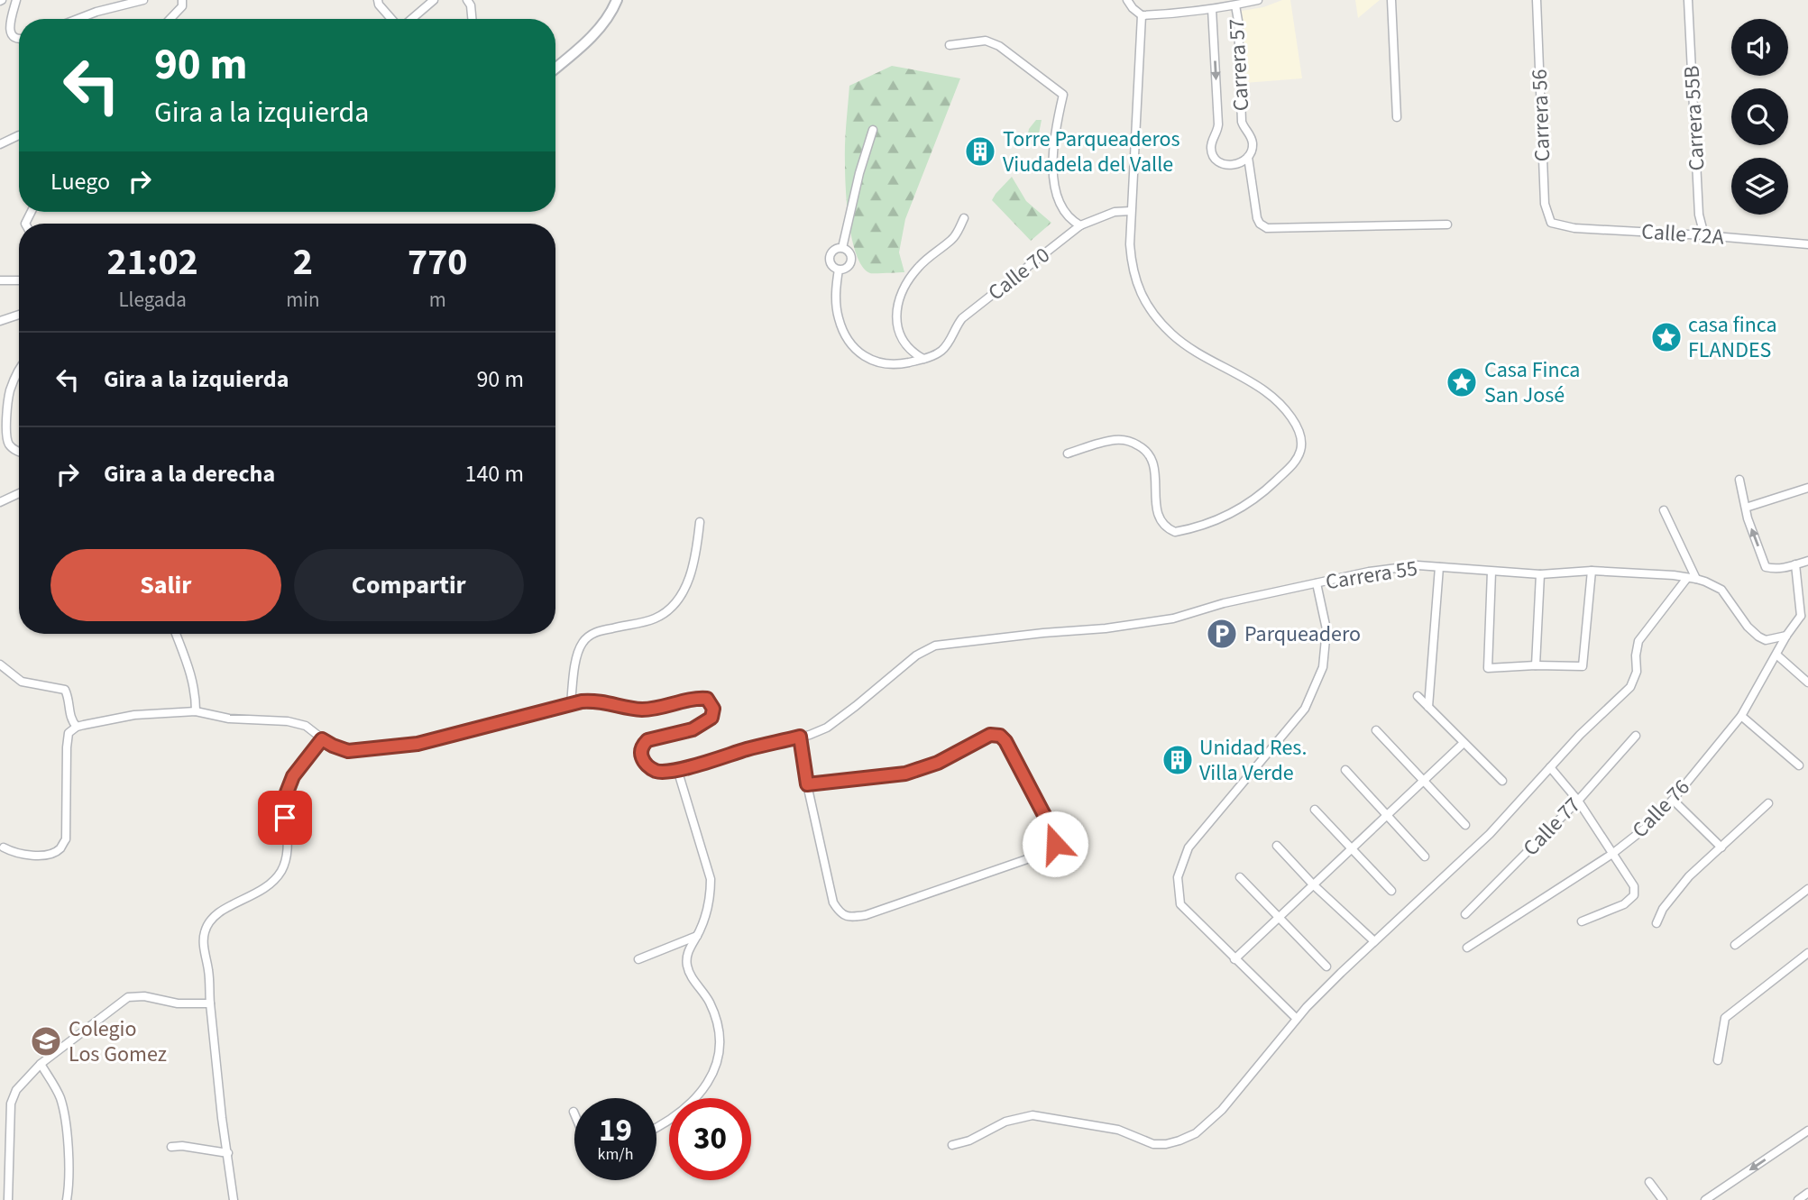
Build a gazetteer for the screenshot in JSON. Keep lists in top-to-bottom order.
{
  "streets": {
    "street": [
      "Carrera 57",
      "Carrera 56",
      "Carrera 55B",
      "Calle 72A",
      "Calle 70",
      "Carrera 55",
      "Calle 76",
      "Calle 77"
    ]
  },
  "crossings": [
    ["Carrera 56", "Calle 72A"],
    ["Carrera 55B", "Calle 72A"],
    ["Carrera 55", "Calle 76"]
  ],
  "places": {
    "building": ["Torre Parqueaderos Viudadela del Valle", "Unidad Res. Villa Verde"],
    "place": ["casa finca FLANDES", "Casa Finca San José"],
    "parking": ["Parqueadero"],
    "school or university": ["Colegio Los Gomez"]
  },
  "page": {
    "turn": ["90 m", "Gira a la izquierda"],
    "then": "Luego",
    "eta": [
      "21:02",
      "Llegada",
      "2",
      "min",
      "770",
      "m"
    ],
    "list": [
      {
        "name": "Gira a la izquierda",
        "value": "90 m"
      },
      {
        "name": "Gira a la derecha",
        "value": "140 m"
      }
    ],
    "buttons": ["Salir", "Compartir"],
    "speed": "19 km/h",
    "limit": "30"
  }
}
